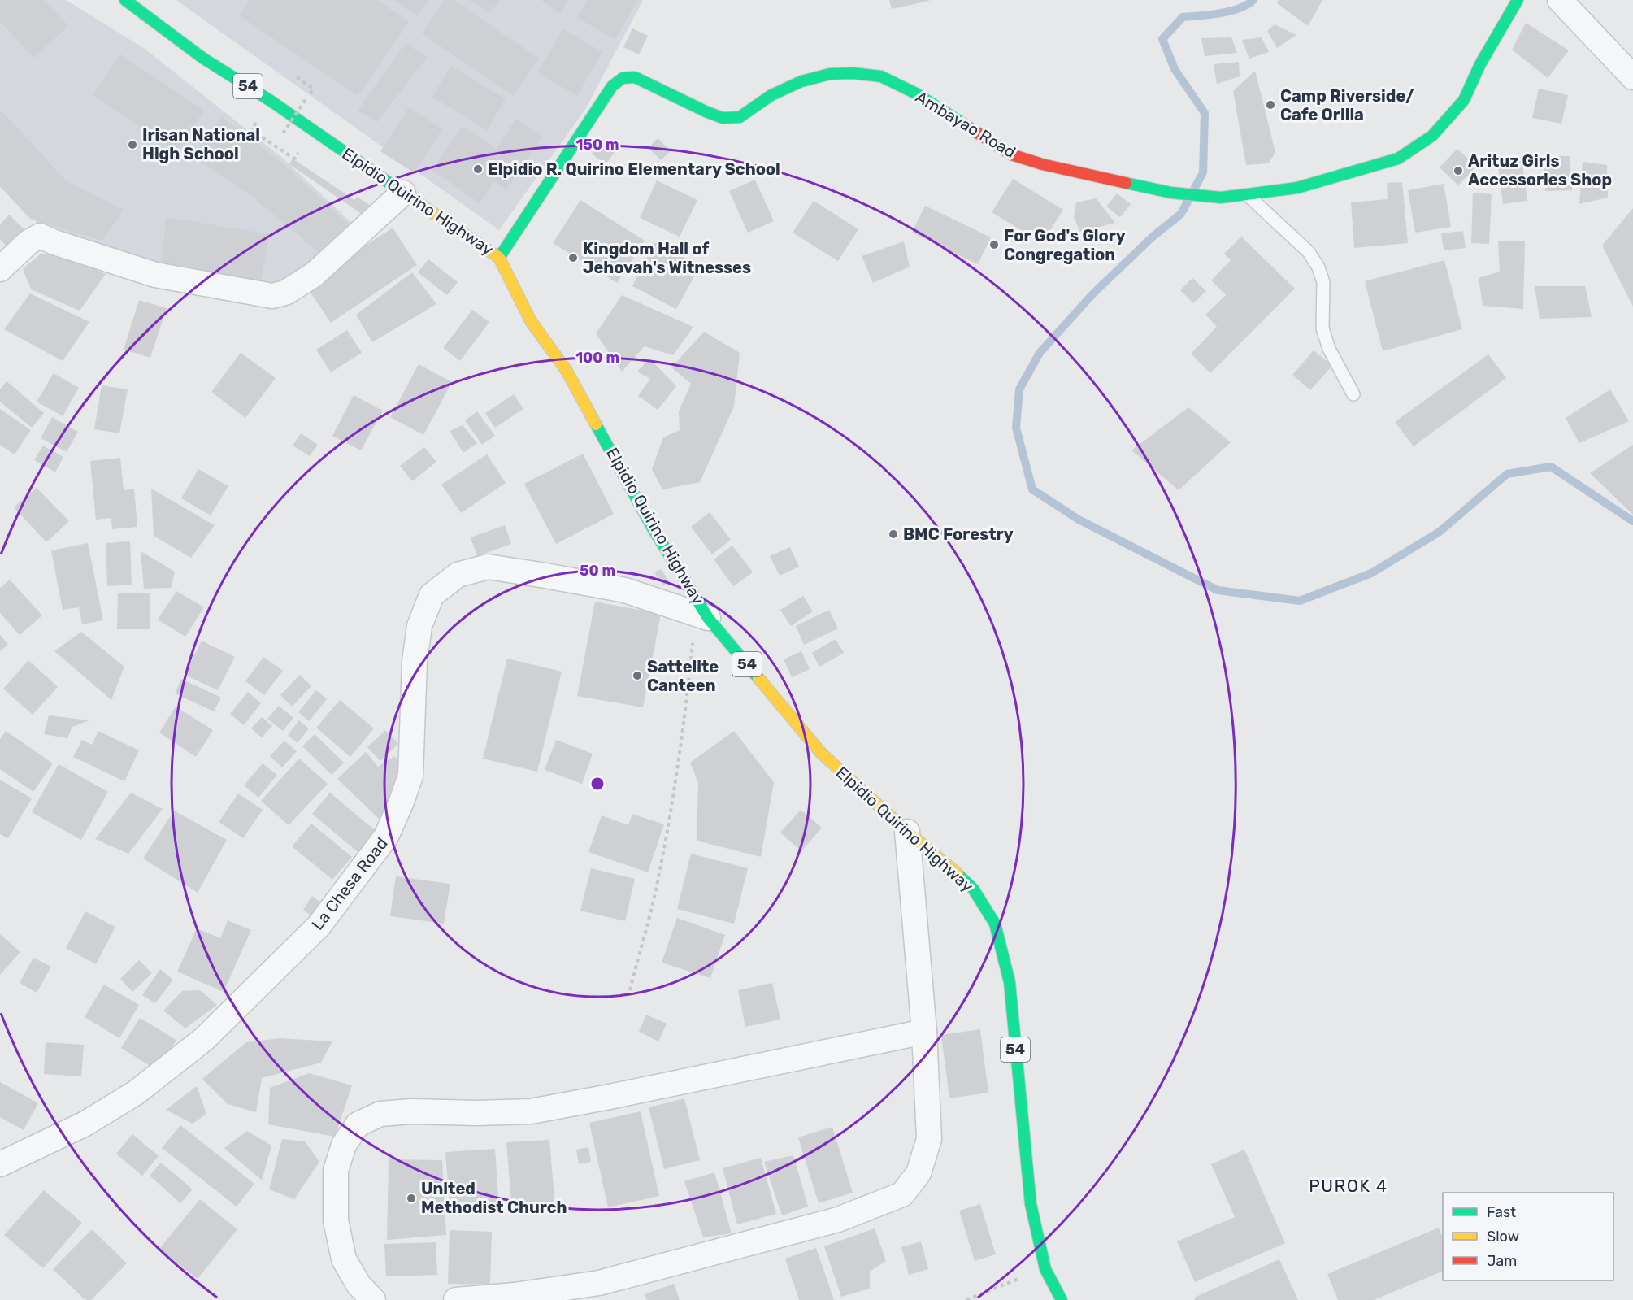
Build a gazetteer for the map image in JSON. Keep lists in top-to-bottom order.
{
  "streets": {
    "main road": ["54", "Ambayao Road", "Elpidio Quirino Highway"],
    "street": ["La Chesa Road"]
  },
  "crossings": [
    ["Ambayao Road", "Elpidio Quirino Highway"],
    ["Elpidio Quirino Highway", "La Chesa Road"]
  ],
  "districts": ["PUROK 4"],
  "places": [
    "Camp Riverside/ Cafe Orilla",
    "Irisan National High School",
    "Elpidio R. Quirino Elementary School",
    "Arituz Girls Accessories Shop",
    "For God's Glory Congregation",
    "Kingdom Hall of Jehovah's Witnesses",
    "BMC Forestry",
    "Sattelite Canteen",
    "United Methodist Church"
  ],
  "legend": ["Fast", "Slow", "Jam"],
  "rings": ["150 m", "100 m", "50 m"]
}
